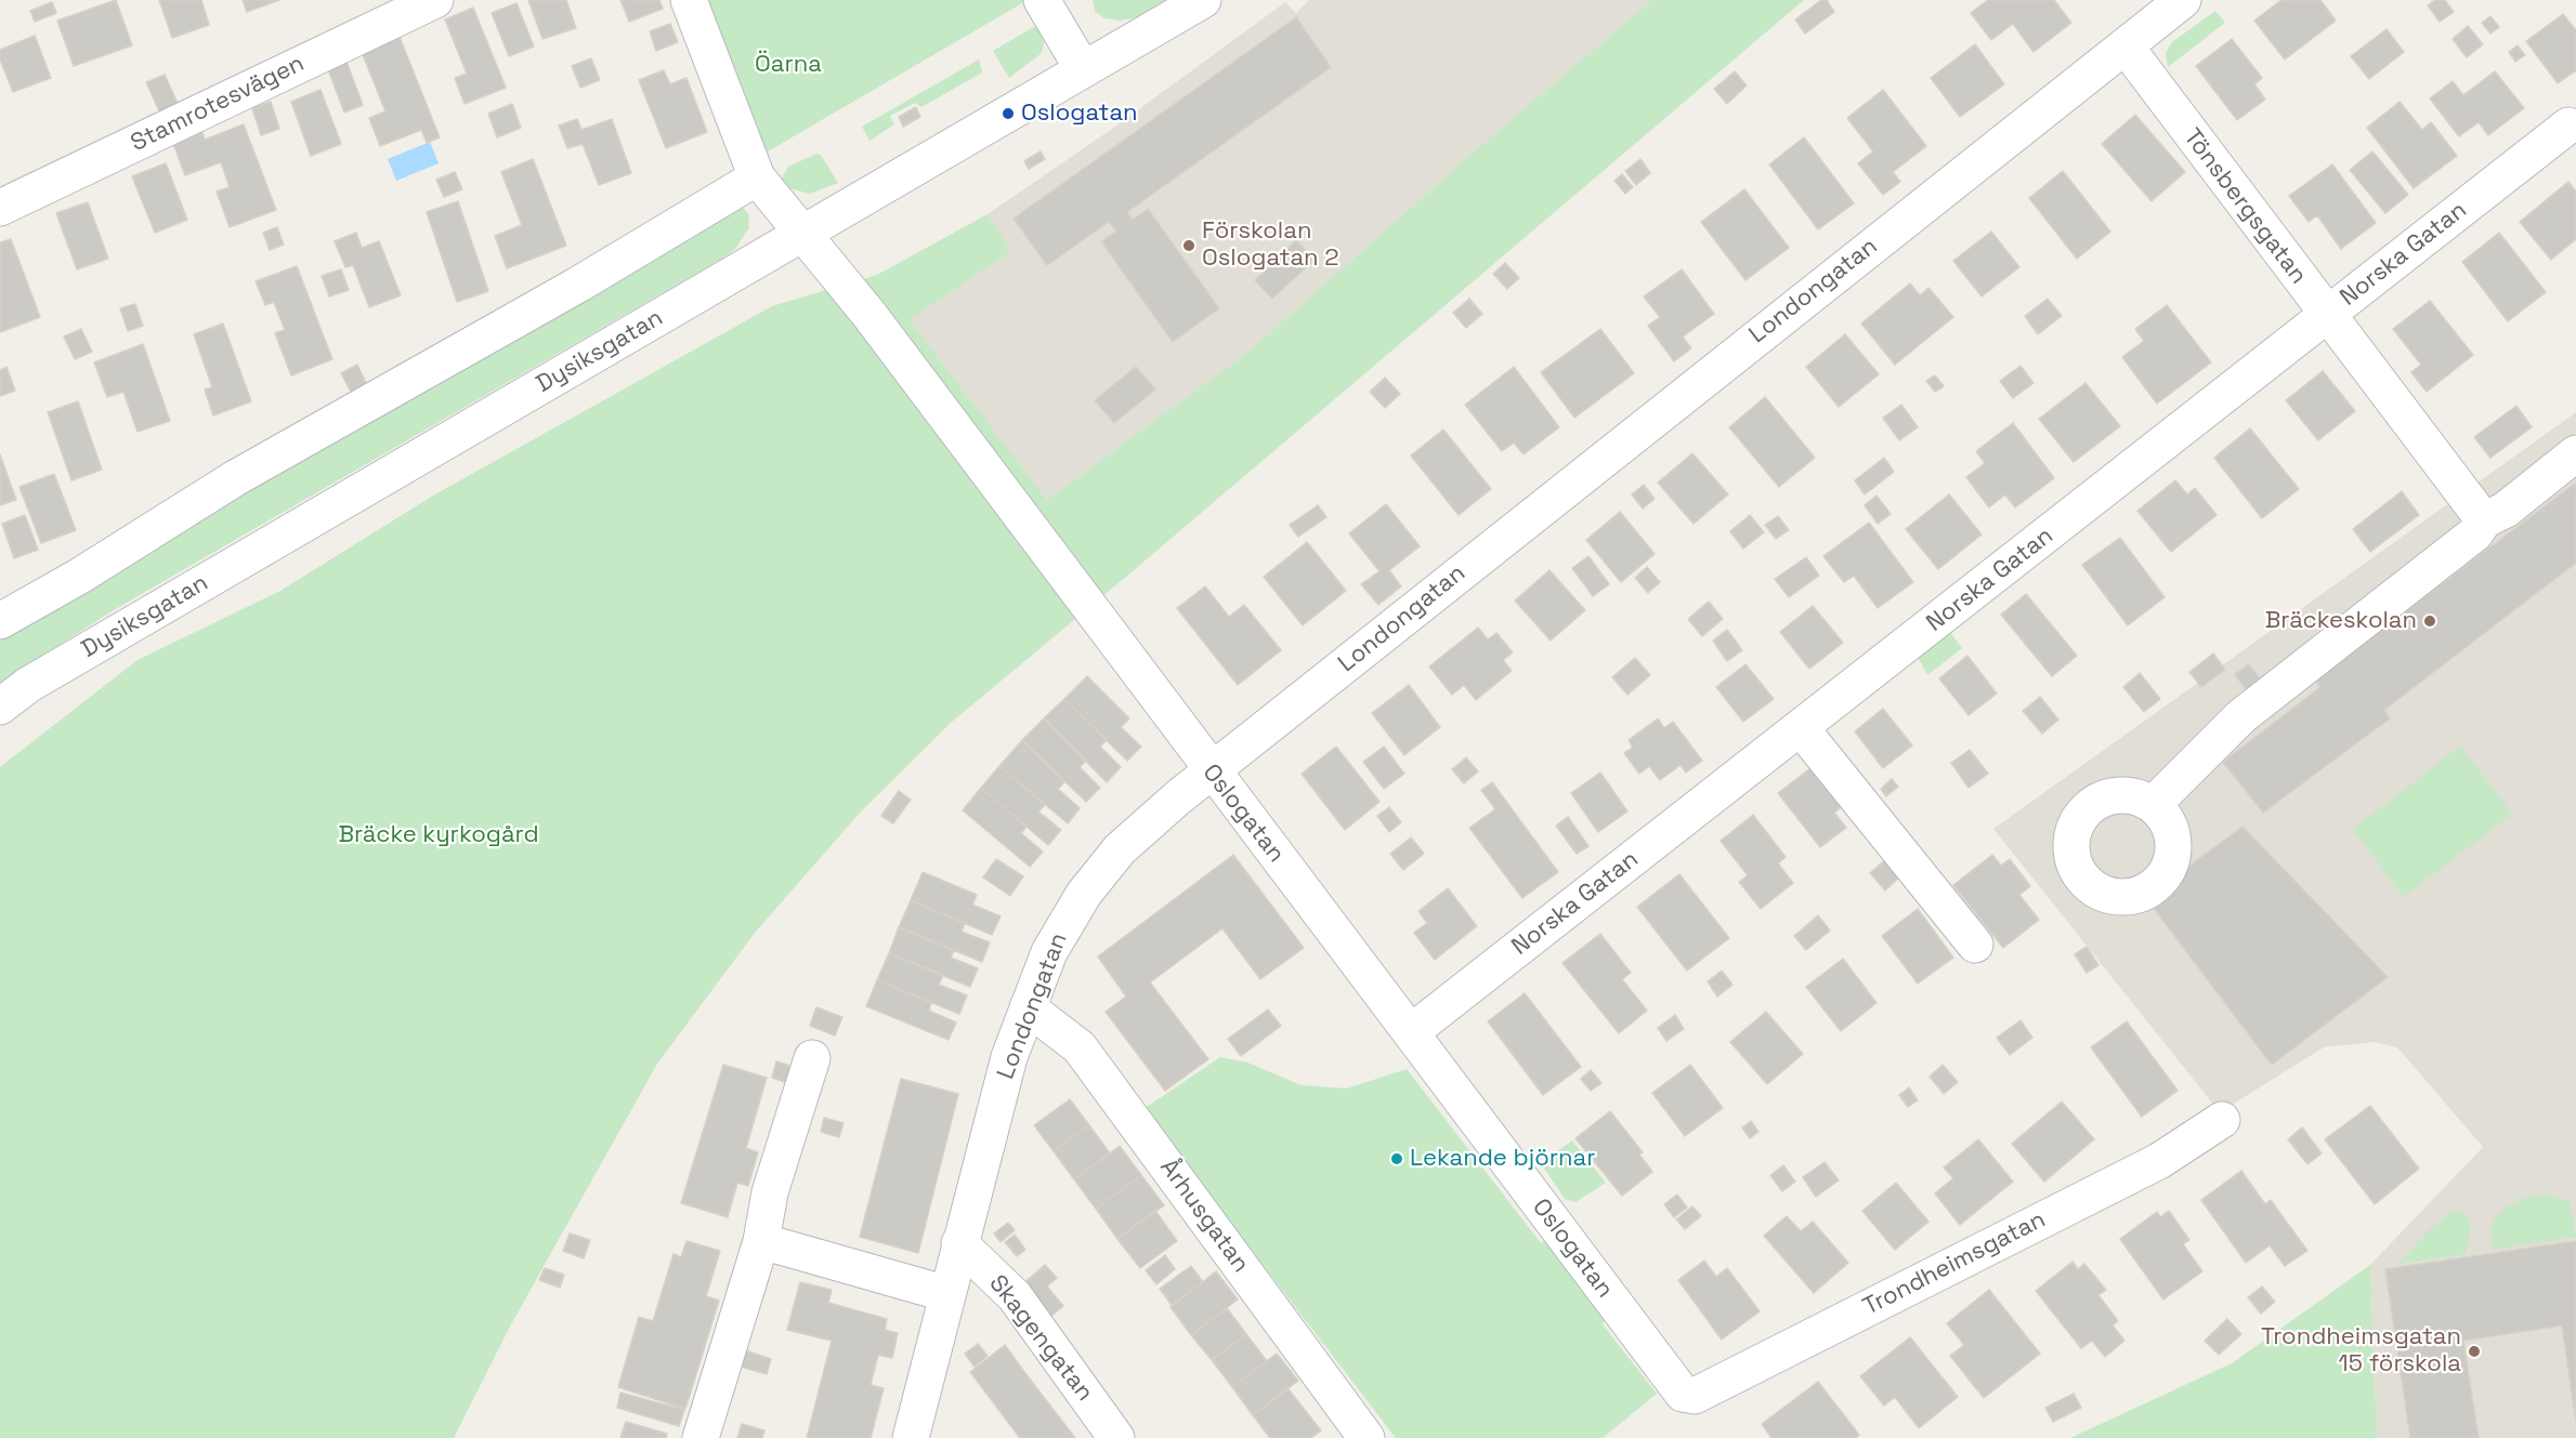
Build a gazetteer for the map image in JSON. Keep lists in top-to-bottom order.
{
  "streets": {
    "street": [
      "Stamrotesvägen",
      "Tönsbergsgatan",
      "Norska Gatan",
      "Londongatan",
      "Dysiksgatan",
      "Oslogatan",
      "Århusgatan",
      "Trondheimsgatan",
      "Skagengatan"
    ]
  },
  "crossings": [
    ["Tönsbergsgatan", "Norska Gatan"],
    ["Tönsbergsgatan", "Londongatan"],
    ["Norska Gatan", "Oslogatan"],
    ["Londongatan", "Oslogatan"],
    ["Londongatan", "Århusgatan"],
    ["Londongatan", "Skagengatan"],
    ["Dysiksgatan", "Oslogatan"],
    ["Oslogatan", "Trondheimsgatan"]
  ],
  "parks": ["Öarna", "Bräcke kyrkogård"],
  "places": [
    "Oslogatan",
    "Förskolan Oslogatan 2",
    "Bräckeskolan",
    "Lekande björnar",
    "Trondheimsgatan 15 förskola"
  ]
}
